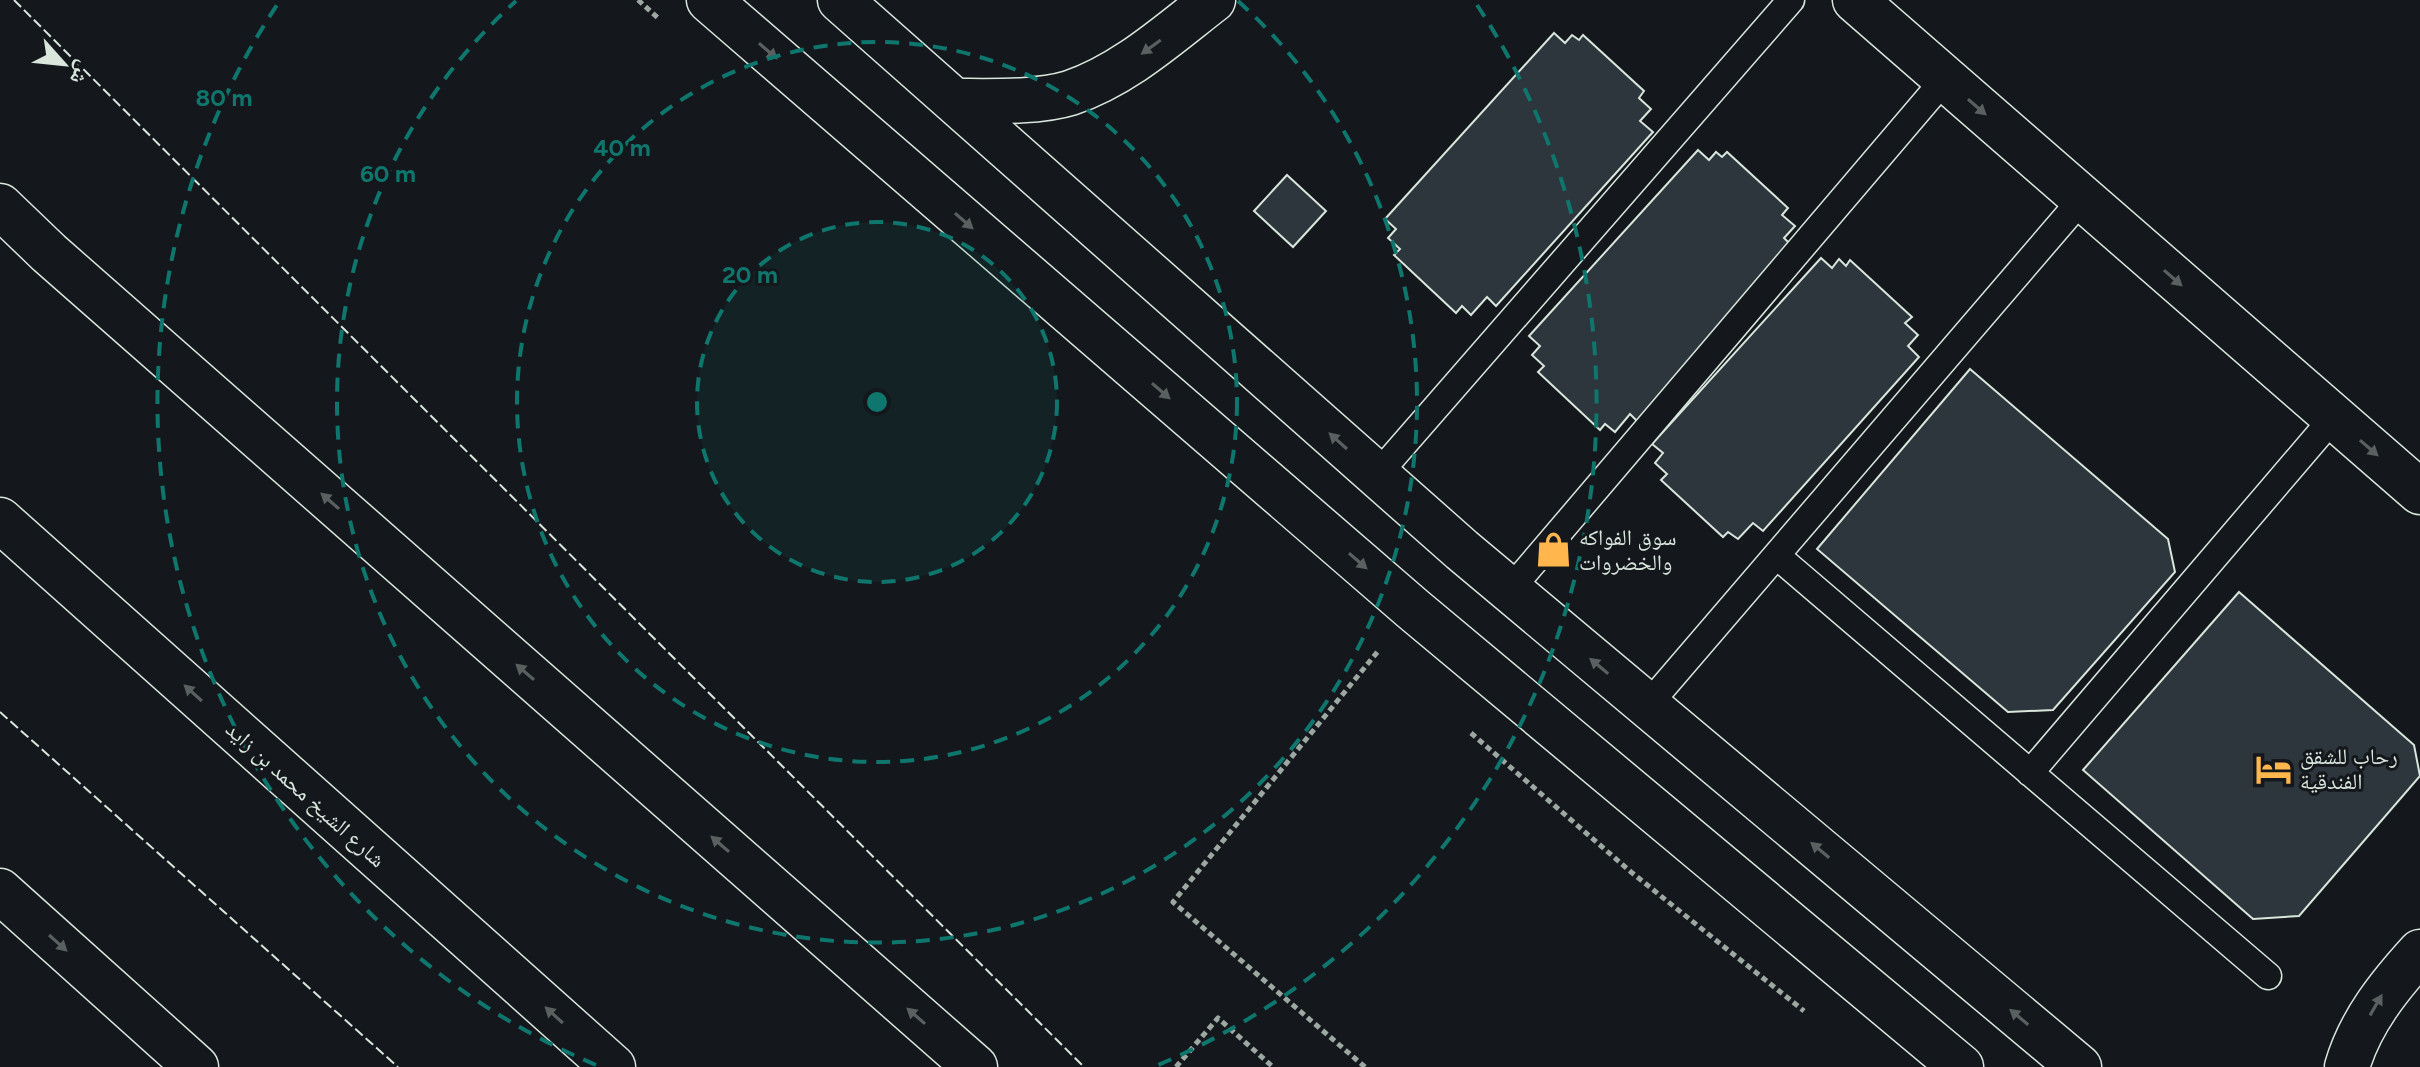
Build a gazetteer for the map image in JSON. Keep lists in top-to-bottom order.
{
  "streets": {
    "main road": ["شارع الشيخ محمد بن زايد"]
  },
  "places": {
    "shop": ["سوق الفواكه والخضروات"],
    "hotel": ["رحاب للشقق الفندقية"]
  },
  "north": "bottom right",
  "rings": [
    "80 m",
    "40 m",
    "60 m",
    "20 m"
  ]
}
